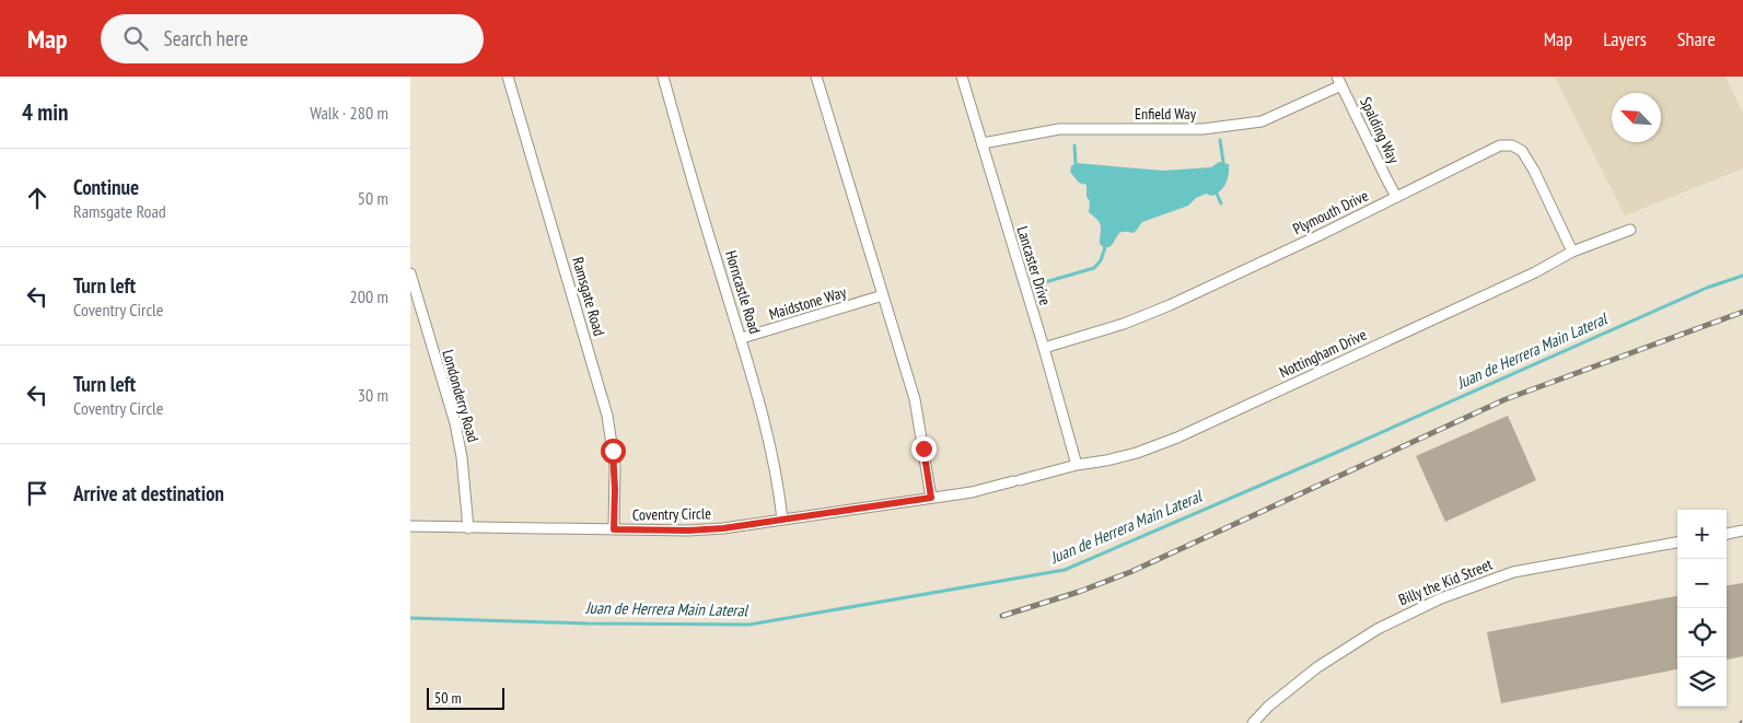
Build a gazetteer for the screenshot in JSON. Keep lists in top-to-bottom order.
{
  "streets": {
    "street": [
      "Enfield Way",
      "Spalding Way",
      "Plymouth Drive",
      "Lancaster Drive",
      "Horncastle Road",
      "Ramsgate Road",
      "Maidstone Way",
      "Nottingham Drive",
      "Londonderry Road",
      "Coventry Circle",
      "Billy the Kid Street"
    ]
  },
  "crossings": [
    ["Enfield Way", "Spalding Way"],
    ["Enfield Way", "Lancaster Drive"],
    ["Spalding Way", "Plymouth Drive"],
    ["Plymouth Drive", "Lancaster Drive"],
    ["Plymouth Drive", "Nottingham Drive"],
    ["Lancaster Drive", "Nottingham Drive"],
    ["Horncastle Road", "Maidstone Way"],
    ["Horncastle Road", "Coventry Circle"],
    ["Ramsgate Road", "Coventry Circle"],
    ["Nottingham Drive", "Coventry Circle"],
    ["Londonderry Road", "Coventry Circle"]
  ],
  "water": ["Juan de Herrera Main Lateral"],
  "scale_bar": "50 m",
  "north": "top left",
  "page": {
    "header": "Map",
    "search": "Search here",
    "nav": ["Map", "Layers", "Share"],
    "heading": ["4 min", "Walk · 280 m"],
    "list": [
      ["Continue", "Ramsgate Road", "50 m"],
      ["Turn left", "Coventry Circle", "200 m"],
      ["Turn left", "Coventry Circle", "30 m"],
      "Arrive at destination"
    ],
    "map_buttons": ["+", "−"],
    "scale": "50 m"
  }
}
